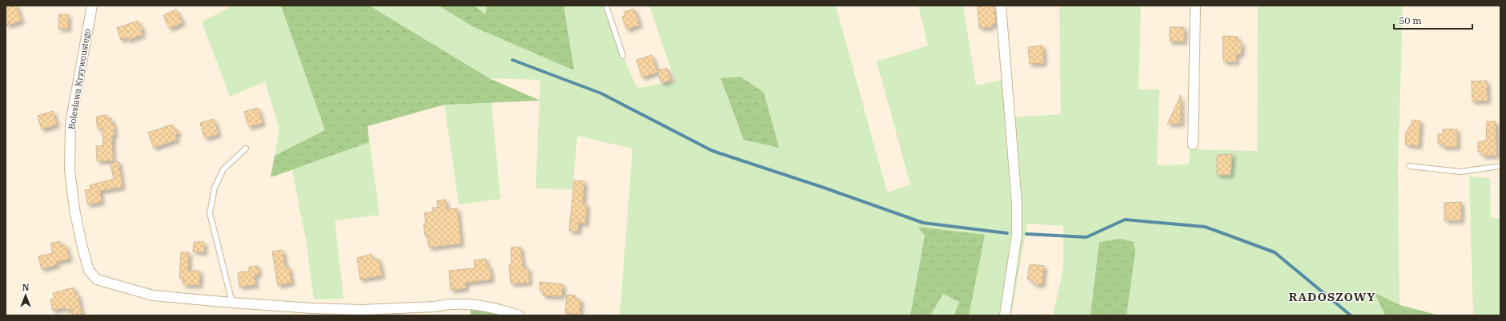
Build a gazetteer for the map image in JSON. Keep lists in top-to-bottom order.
{
  "streets": {
    "street": ["Bolesława Krzywoustego"]
  },
  "districts": ["RADOSZOWY"],
  "scale_bar": "50 m",
  "north": "top"
}
